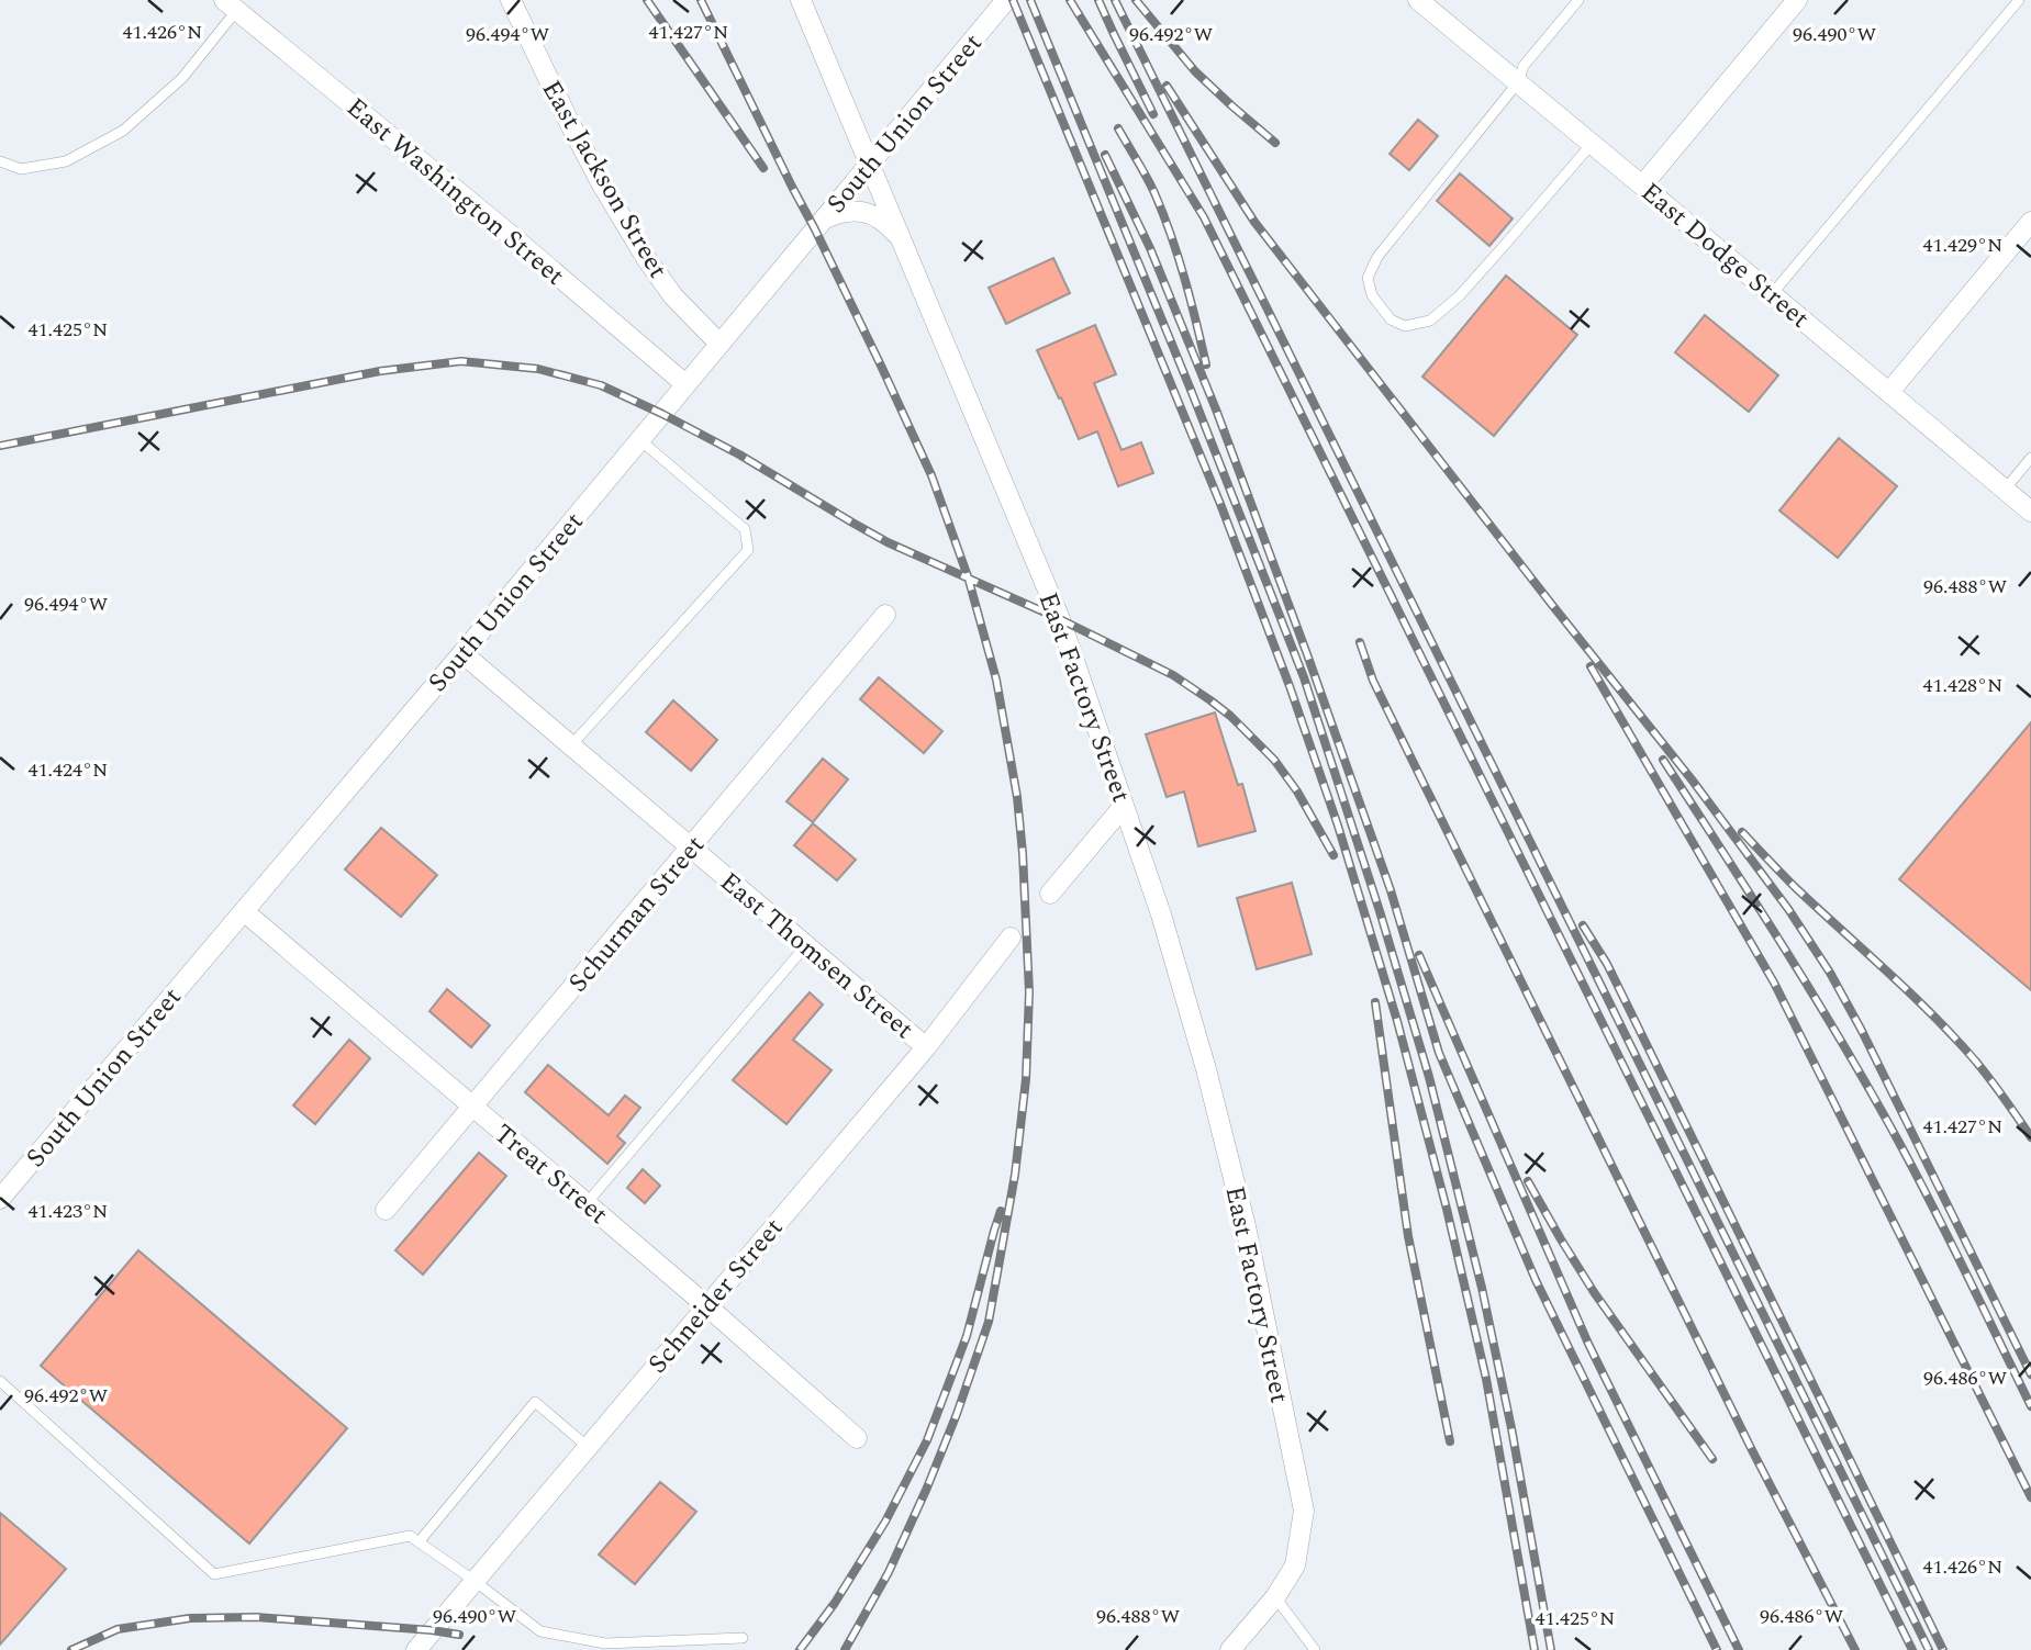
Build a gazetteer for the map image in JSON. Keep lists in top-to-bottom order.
{
  "streets": {
    "street": [
      "South Union Street",
      "East Jackson Street",
      "East Washington Street",
      "East Dodge Street",
      "East Factory Street",
      "Schurman Street",
      "East Thomsen Street",
      "Treat Street",
      "Schneider Street"
    ]
  },
  "crossings": [
    ["South Union Street", "East Jackson Street"],
    ["South Union Street", "East Washington Street"],
    ["South Union Street", "East Factory Street"],
    ["South Union Street", "East Thomsen Street"],
    ["South Union Street", "Treat Street"],
    ["Schurman Street", "East Thomsen Street"],
    ["Schurman Street", "Treat Street"],
    ["East Thomsen Street", "Schneider Street"],
    ["Treat Street", "Schneider Street"]
  ],
  "coordinates": [
    "41.426°N",
    "41.427°N",
    "96.494°W",
    "96.492°W",
    "96.490°W",
    "41.429°N",
    "41.425°N",
    "96.488°W",
    "41.428°N",
    "41.424°N",
    "41.423°N",
    "96.486°W"
  ]
}
